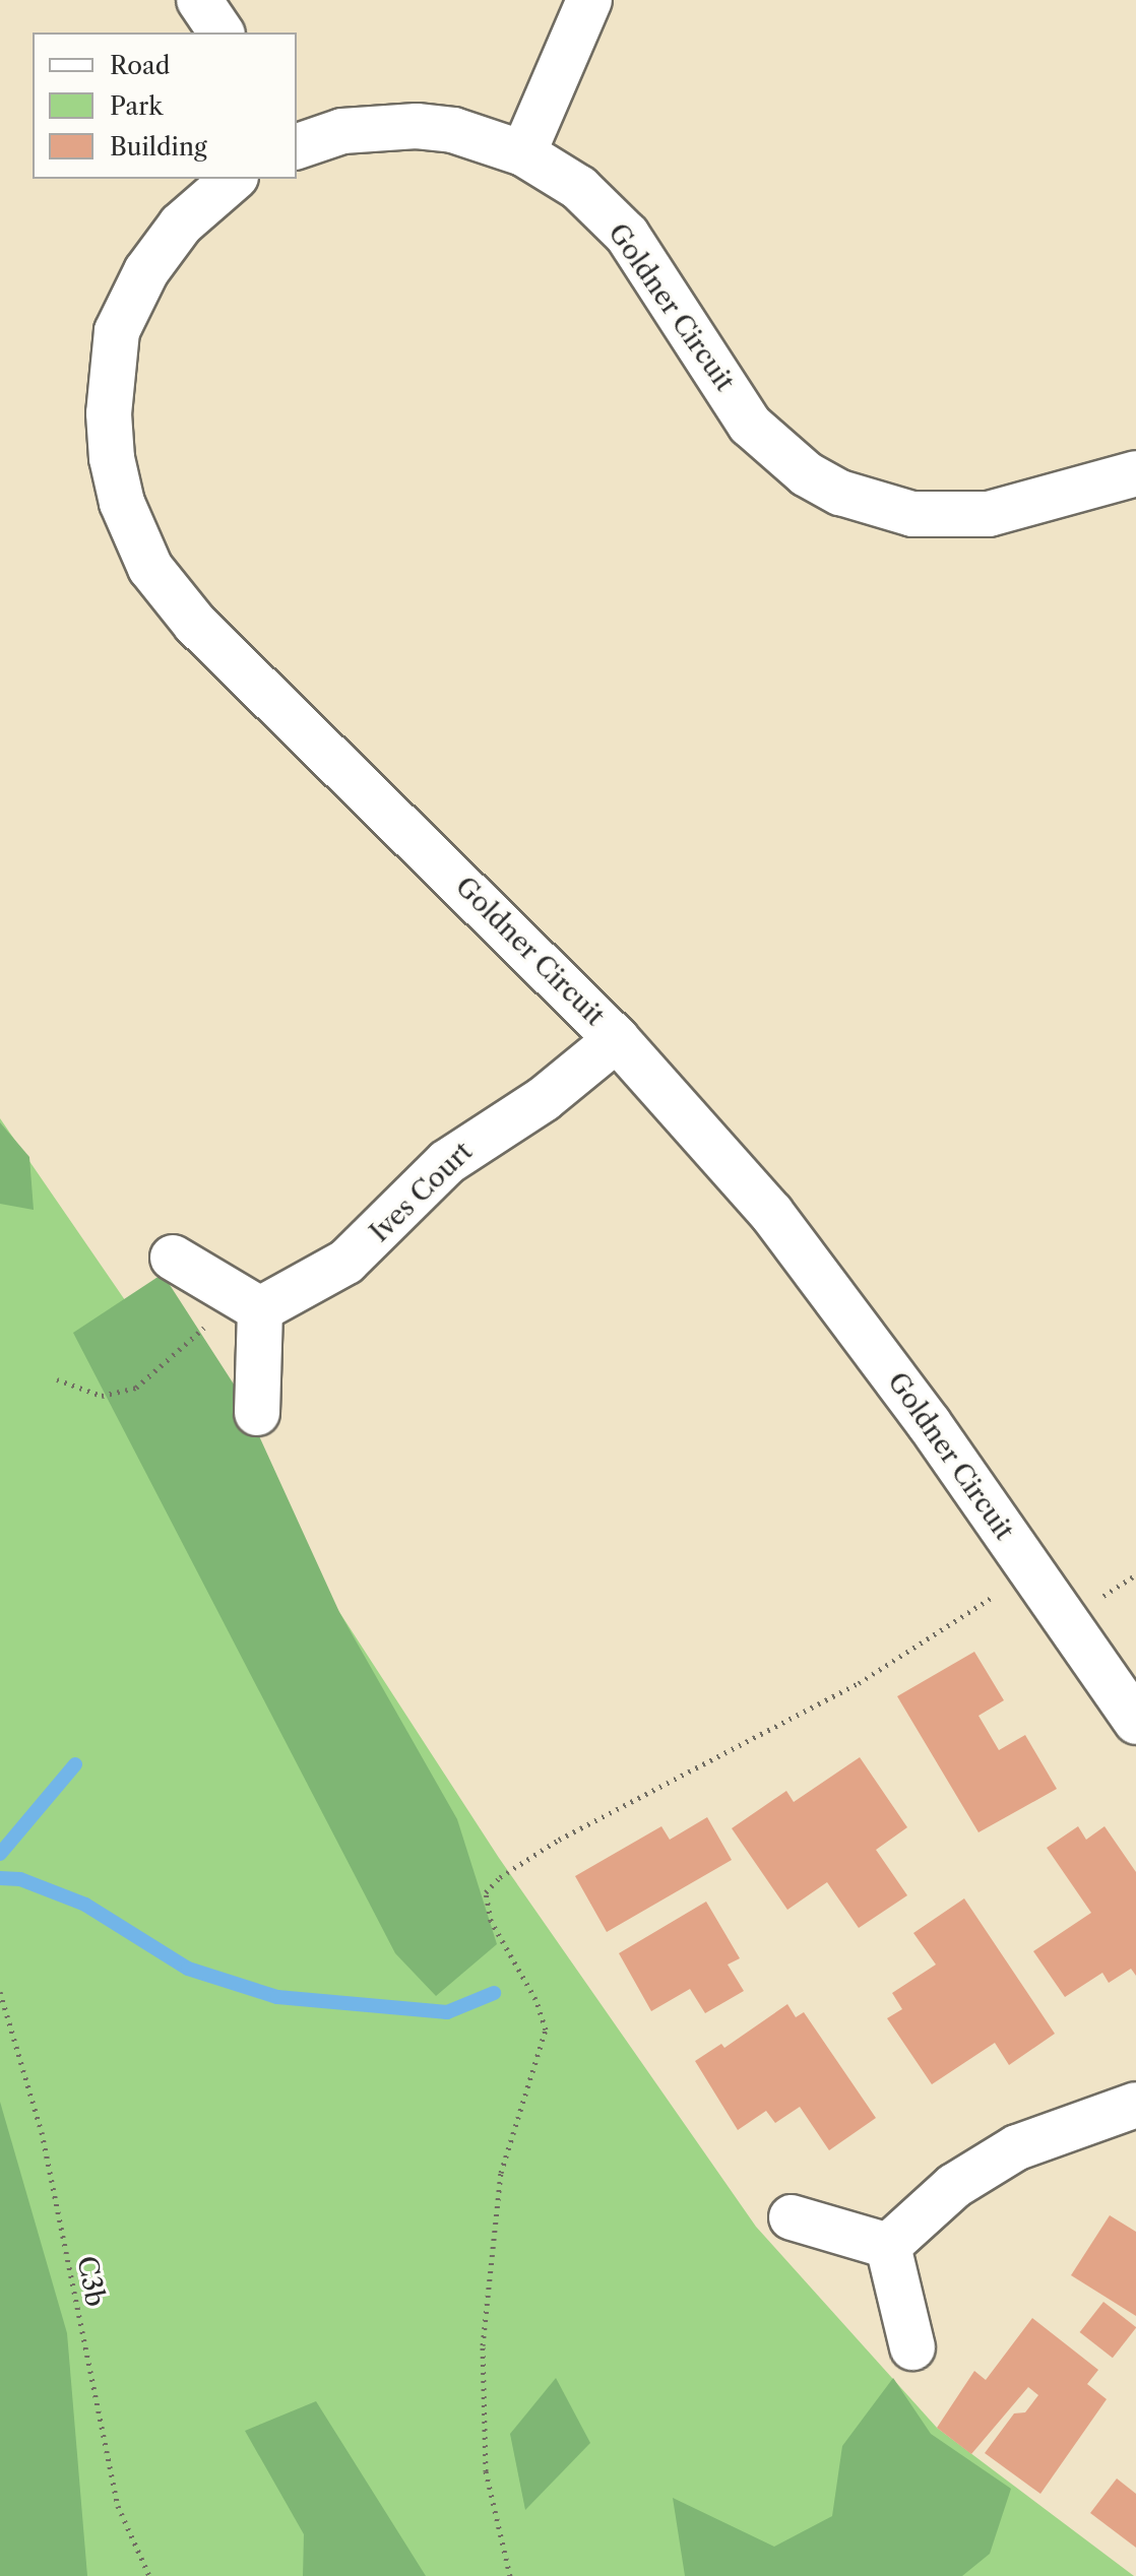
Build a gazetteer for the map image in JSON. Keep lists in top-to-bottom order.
{
  "streets": {
    "street": ["Goldner Circuit", "Ives Court"],
    "path": ["C3b"]
  },
  "crossings": [
    ["Goldner Circuit", "Ives Court"]
  ],
  "legend": ["Road", "Park", "Building"]
}
